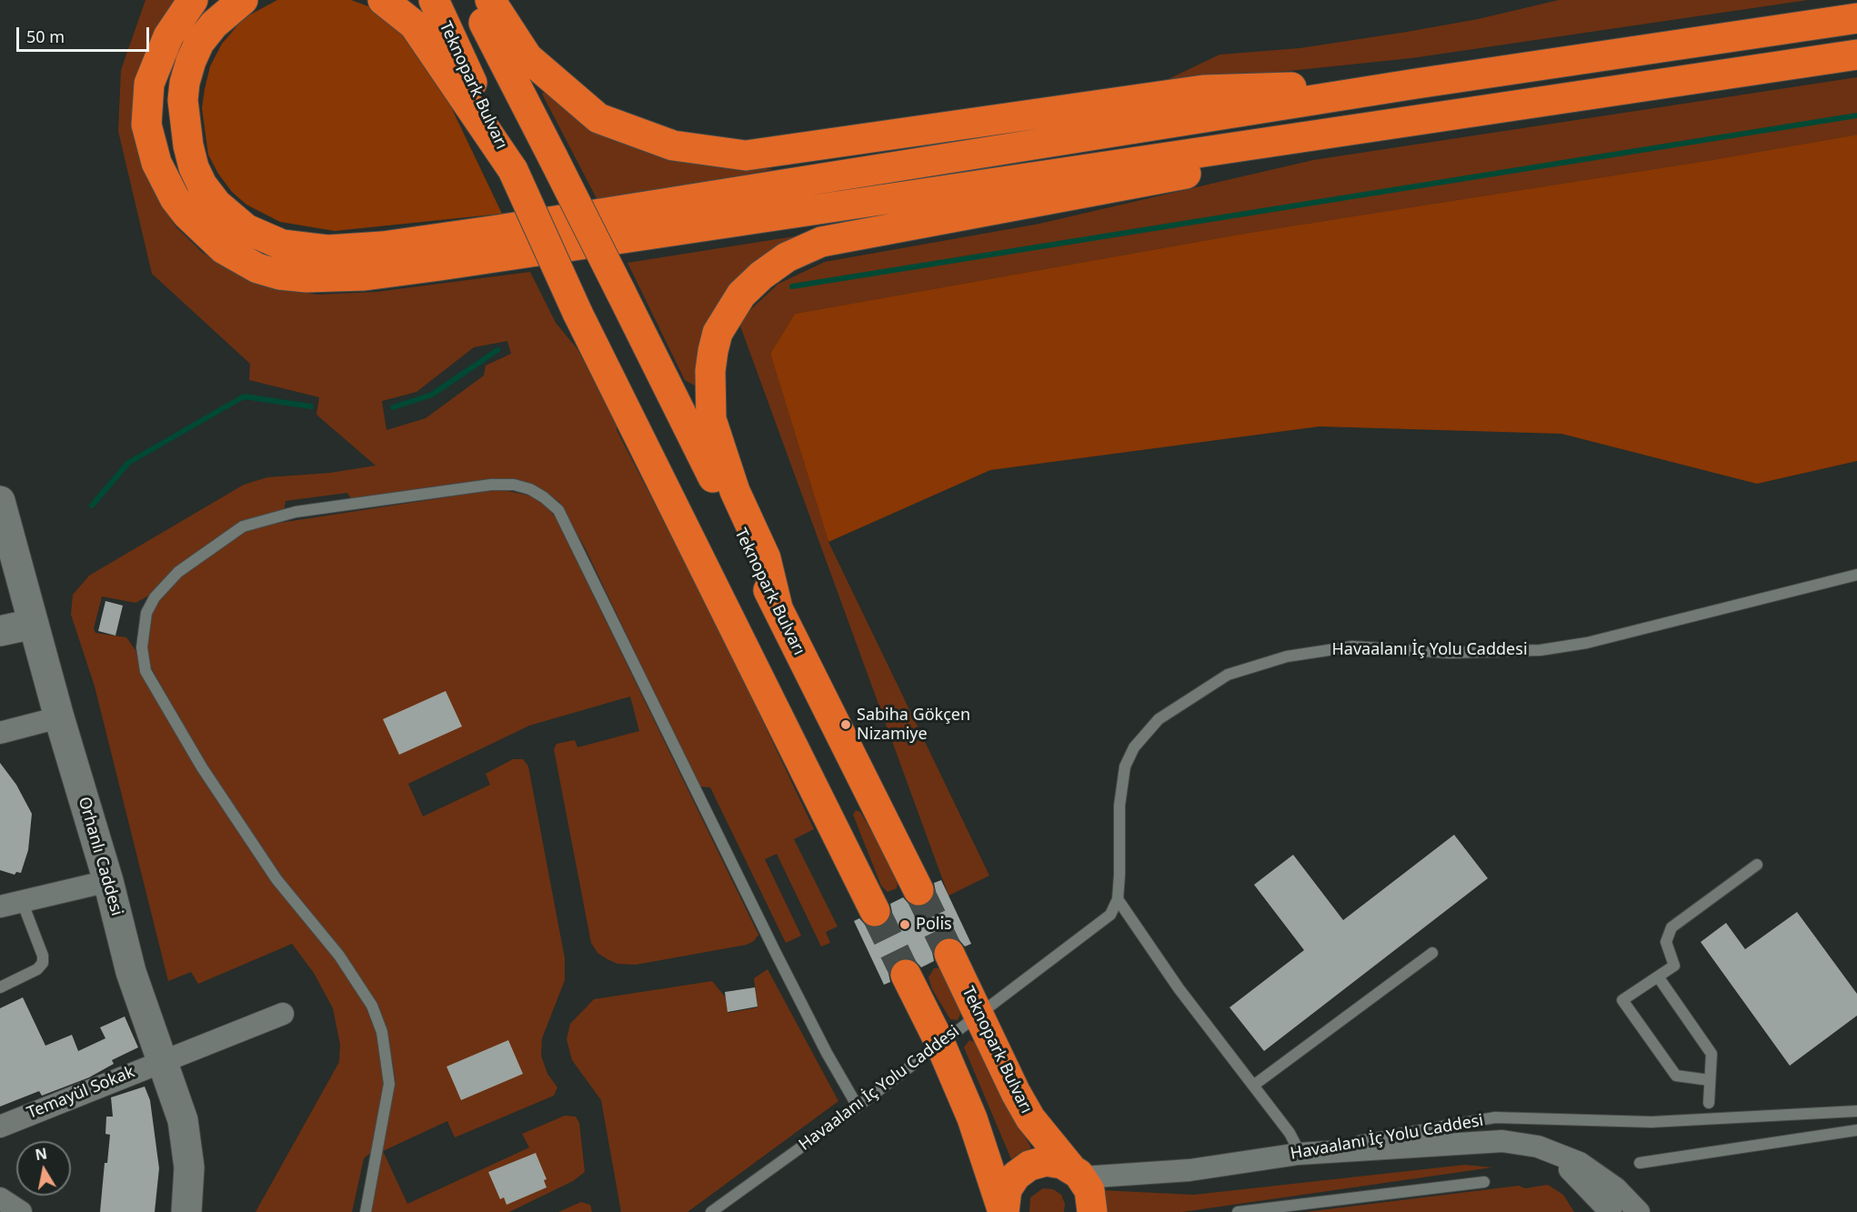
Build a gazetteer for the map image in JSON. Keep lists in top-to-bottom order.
{
  "streets": {
    "highway": ["Teknopark Bulvarı"],
    "street": ["Havaalanı İç Yolu Caddesi", "Orhanlı Caddesi", "Temayül Sokak"]
  },
  "crossings": [
    ["Teknopark Bulvarı", "Havaalanı İç Yolu Caddesi"],
    ["Orhanlı Caddesi", "Temayül Sokak"]
  ],
  "places": ["Sabiha Gökçen Nizamiye", "Polis"],
  "scale_bar": "50 m",
  "north": "top"
}
